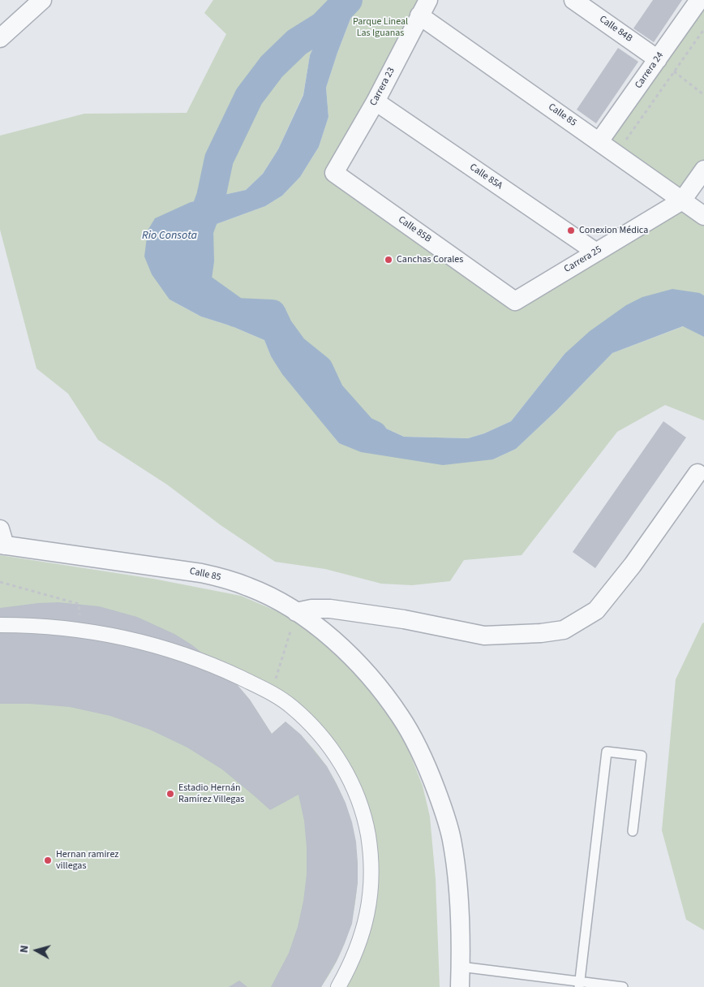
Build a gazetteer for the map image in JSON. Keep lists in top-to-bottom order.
{
  "streets": {
    "street": [
      "Calle 84B",
      "Carrera 24",
      "Carrera 23",
      "Calle 85",
      "Calle 85A",
      "Calle 85B",
      "Carrera 25"
    ]
  },
  "crossings": [
    ["Calle 84B", "Carrera 24"],
    ["Carrera 24", "Calle 85"],
    ["Carrera 23", "Calle 85"],
    ["Carrera 23", "Calle 85A"],
    ["Carrera 23", "Calle 85B"],
    ["Calle 85", "Carrera 25"],
    ["Calle 85A", "Carrera 25"],
    ["Calle 85B", "Carrera 25"]
  ],
  "water": ["Rio Consota"],
  "parks": ["Parque Lineal Las Iguanas"],
  "places": [
    "Conexion Médica",
    "Canchas Corales",
    "Estadio Hernán Ramírez Villegas",
    "Hernan ramirez villegas"
  ],
  "north": "left"
}
